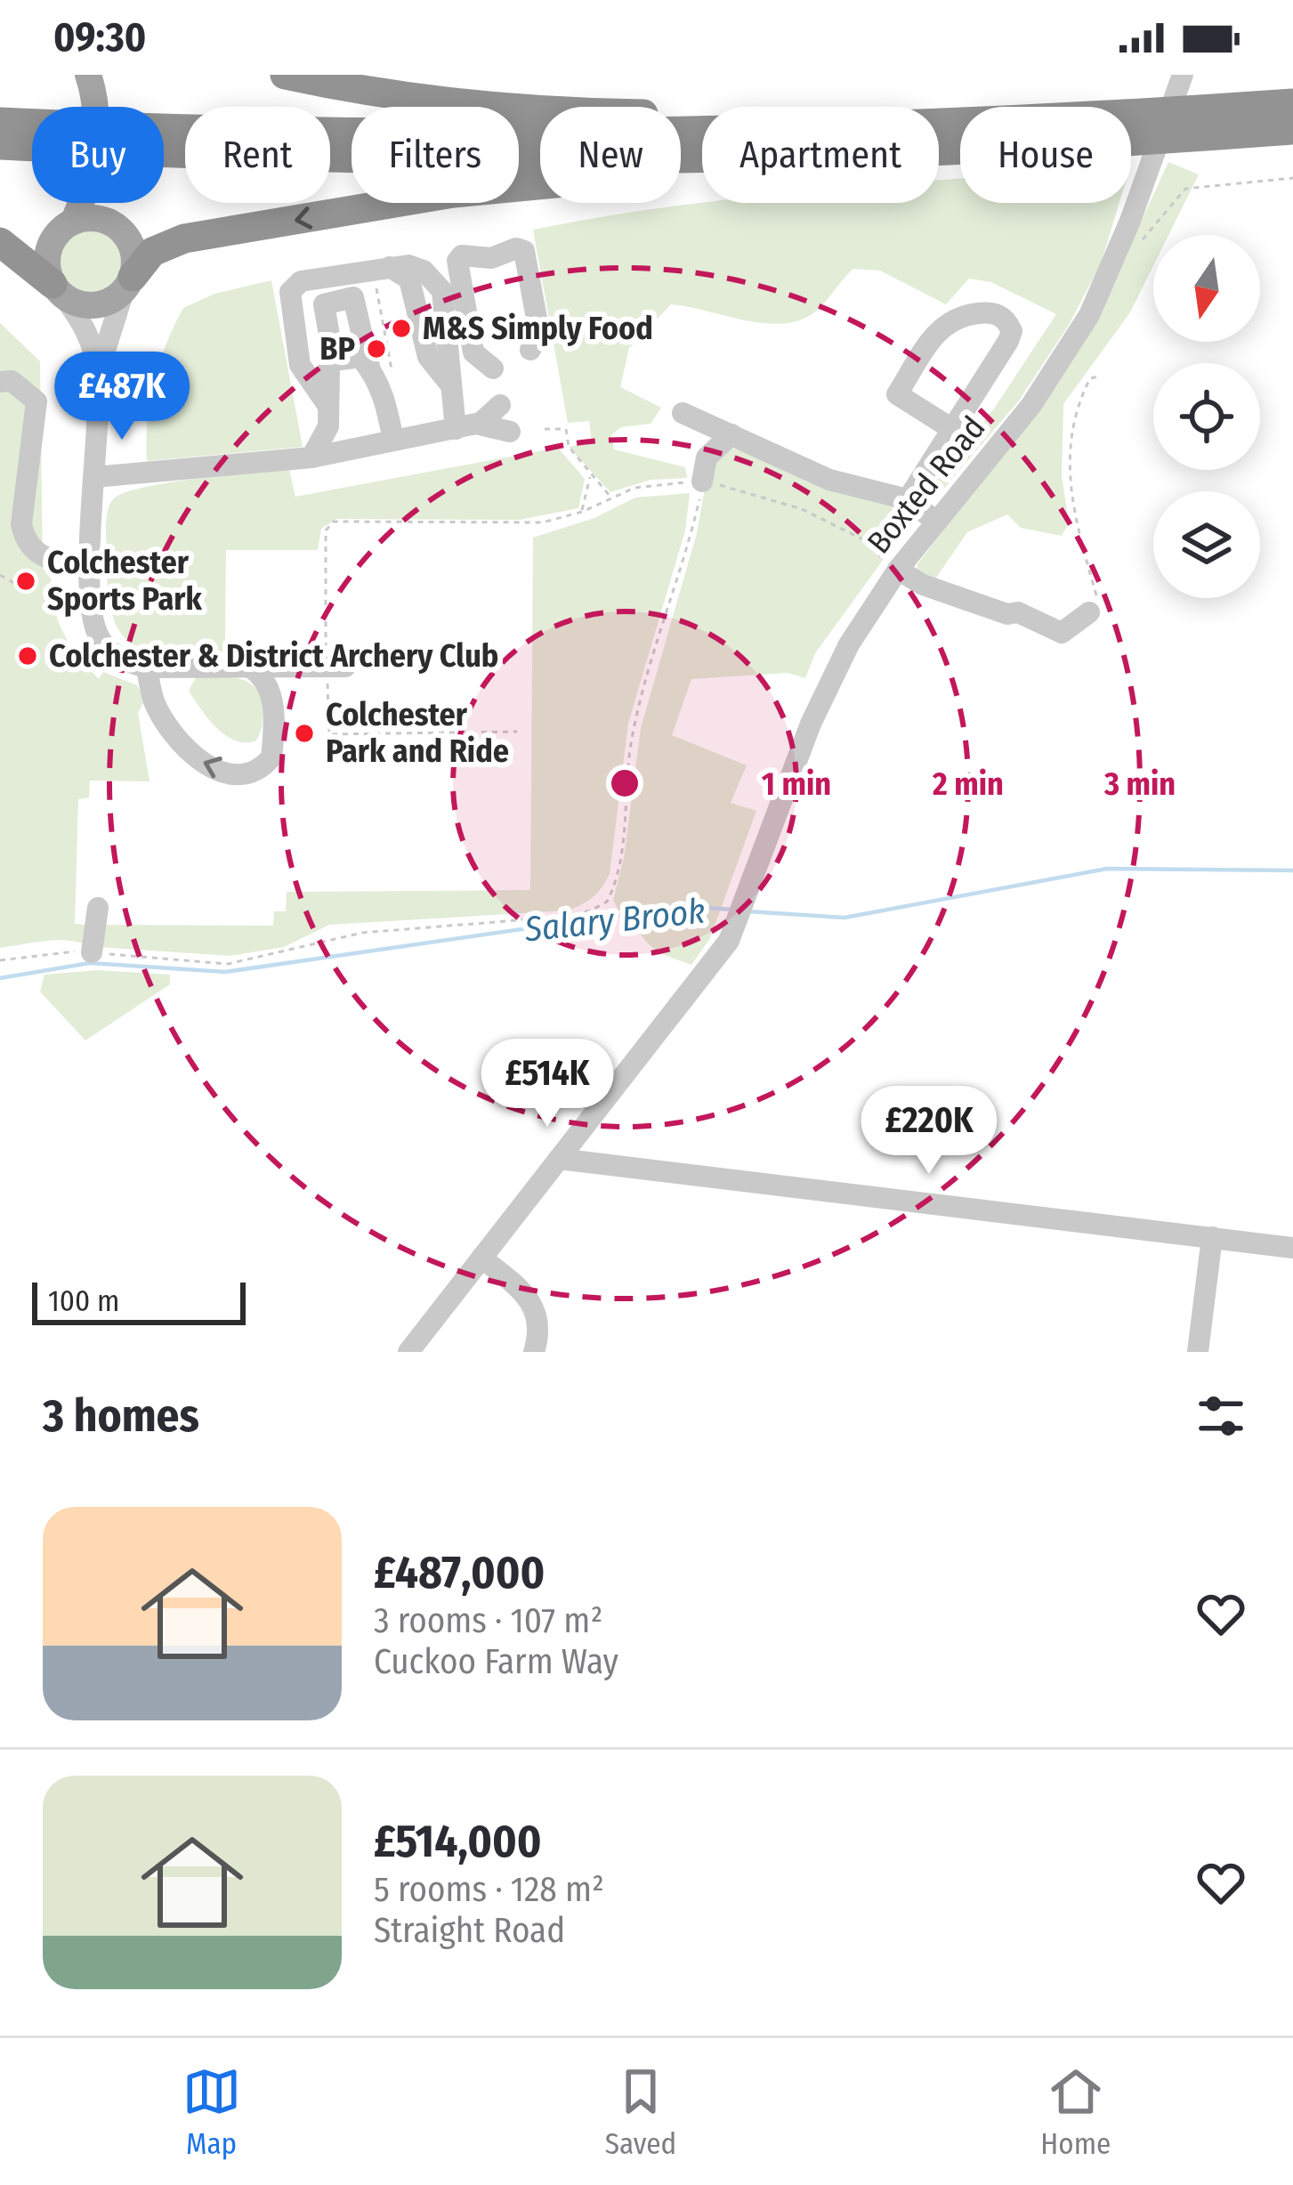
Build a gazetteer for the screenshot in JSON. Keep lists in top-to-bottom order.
{
  "streets": {
    "street": ["Boxted Road"]
  },
  "water": ["Salary Brook"],
  "places": [
    "M&S Simply Food",
    "BP",
    "Colchester Sports Park",
    "Colchester & District Archery Club",
    "Colchester Park and Ride"
  ],
  "scale_bar": "100 m",
  "north": "bottom",
  "page": {
    "status": "09:30",
    "chip": [
      "Buy",
      "Rent",
      "Filters",
      "New",
      "Apartment",
      "House"
    ],
    "price": ["£487K", "£514K", "£220K"],
    "scale": "100 m",
    "heading": "3 homes",
    "list": [
      {
        "name": "£487,000",
        "note": "3 rooms · 107 m² · Cuckoo Farm Way"
      },
      {
        "name": "£514,000",
        "note": "5 rooms · 128 m² · Straight Road"
      }
    ],
    "tabs": ["Map", "Saved", "Home"]
  },
  "rings": ["1 min", "2 min", "3 min"]
}
